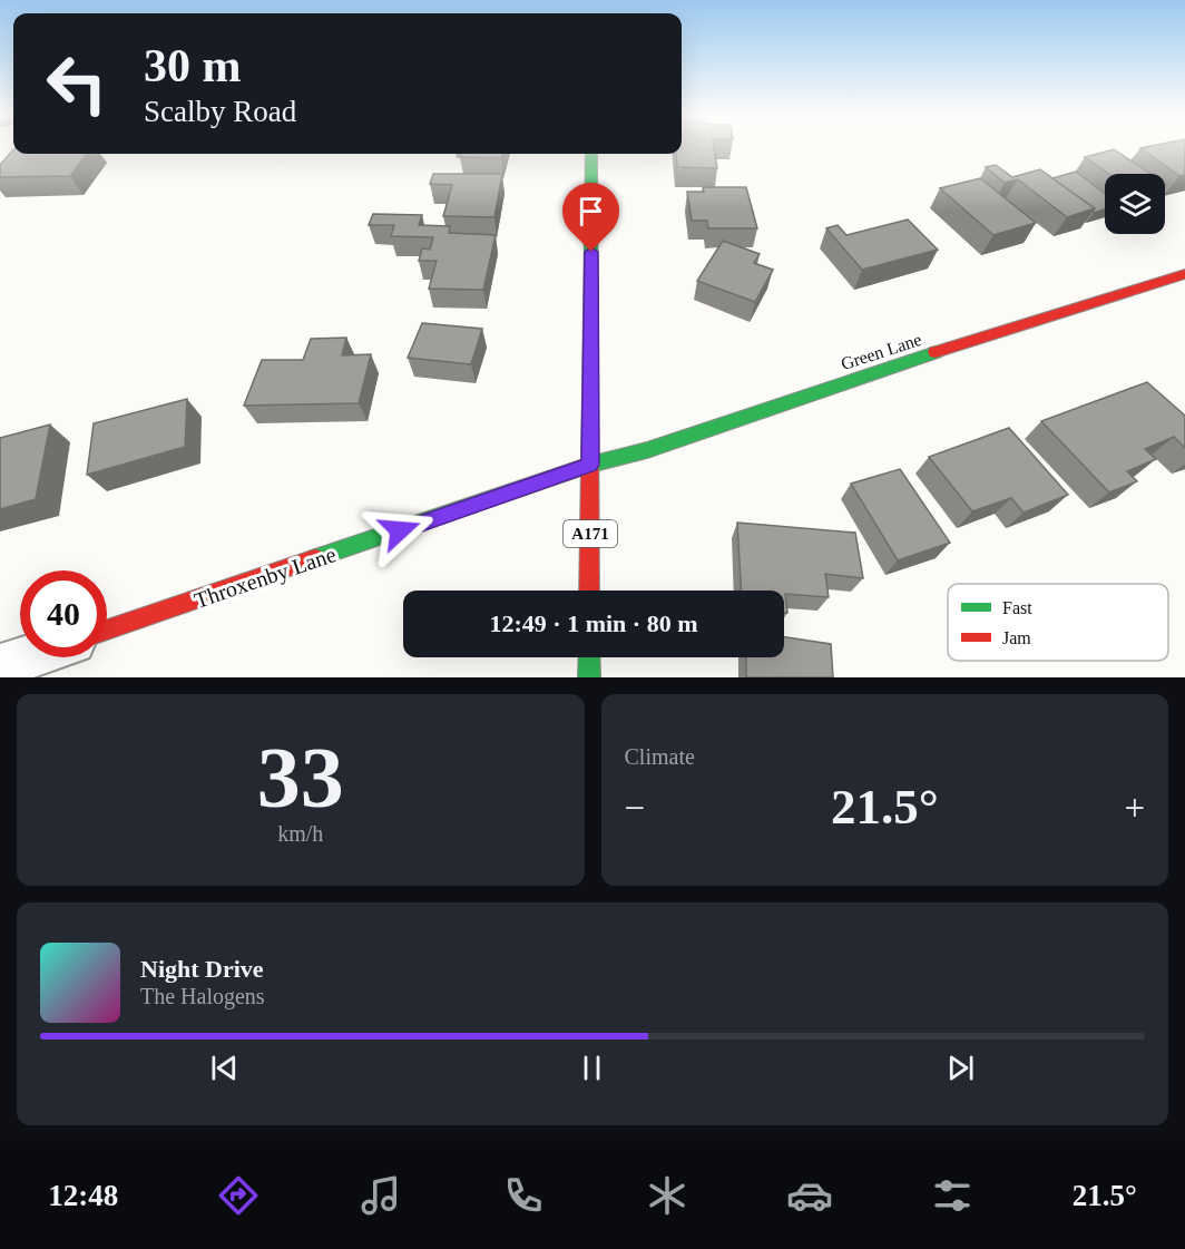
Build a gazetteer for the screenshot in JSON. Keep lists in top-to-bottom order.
{
  "streets": {
    "main road": ["Green Lane", "A171", "Throxenby Lane"]
  },
  "crossings": [
    ["Green Lane", "A171"],
    ["Green Lane", "Throxenby Lane"],
    ["A171", "Throxenby Lane"]
  ],
  "legend": ["Fast", "Jam"],
  "page": {
    "turn": ["30 m", "Scalby Road"],
    "limit": "40",
    "trip": "12:49 · 1 min · 80 m",
    "tile": [
      ["33", "km/h"],
      "Climate"
    ],
    "heat": ["−", "21.5°", "+"],
    "song": ["Night Drive", "The Halogens"],
    "tabs": ["12:48", "21.5°"]
  }
}
